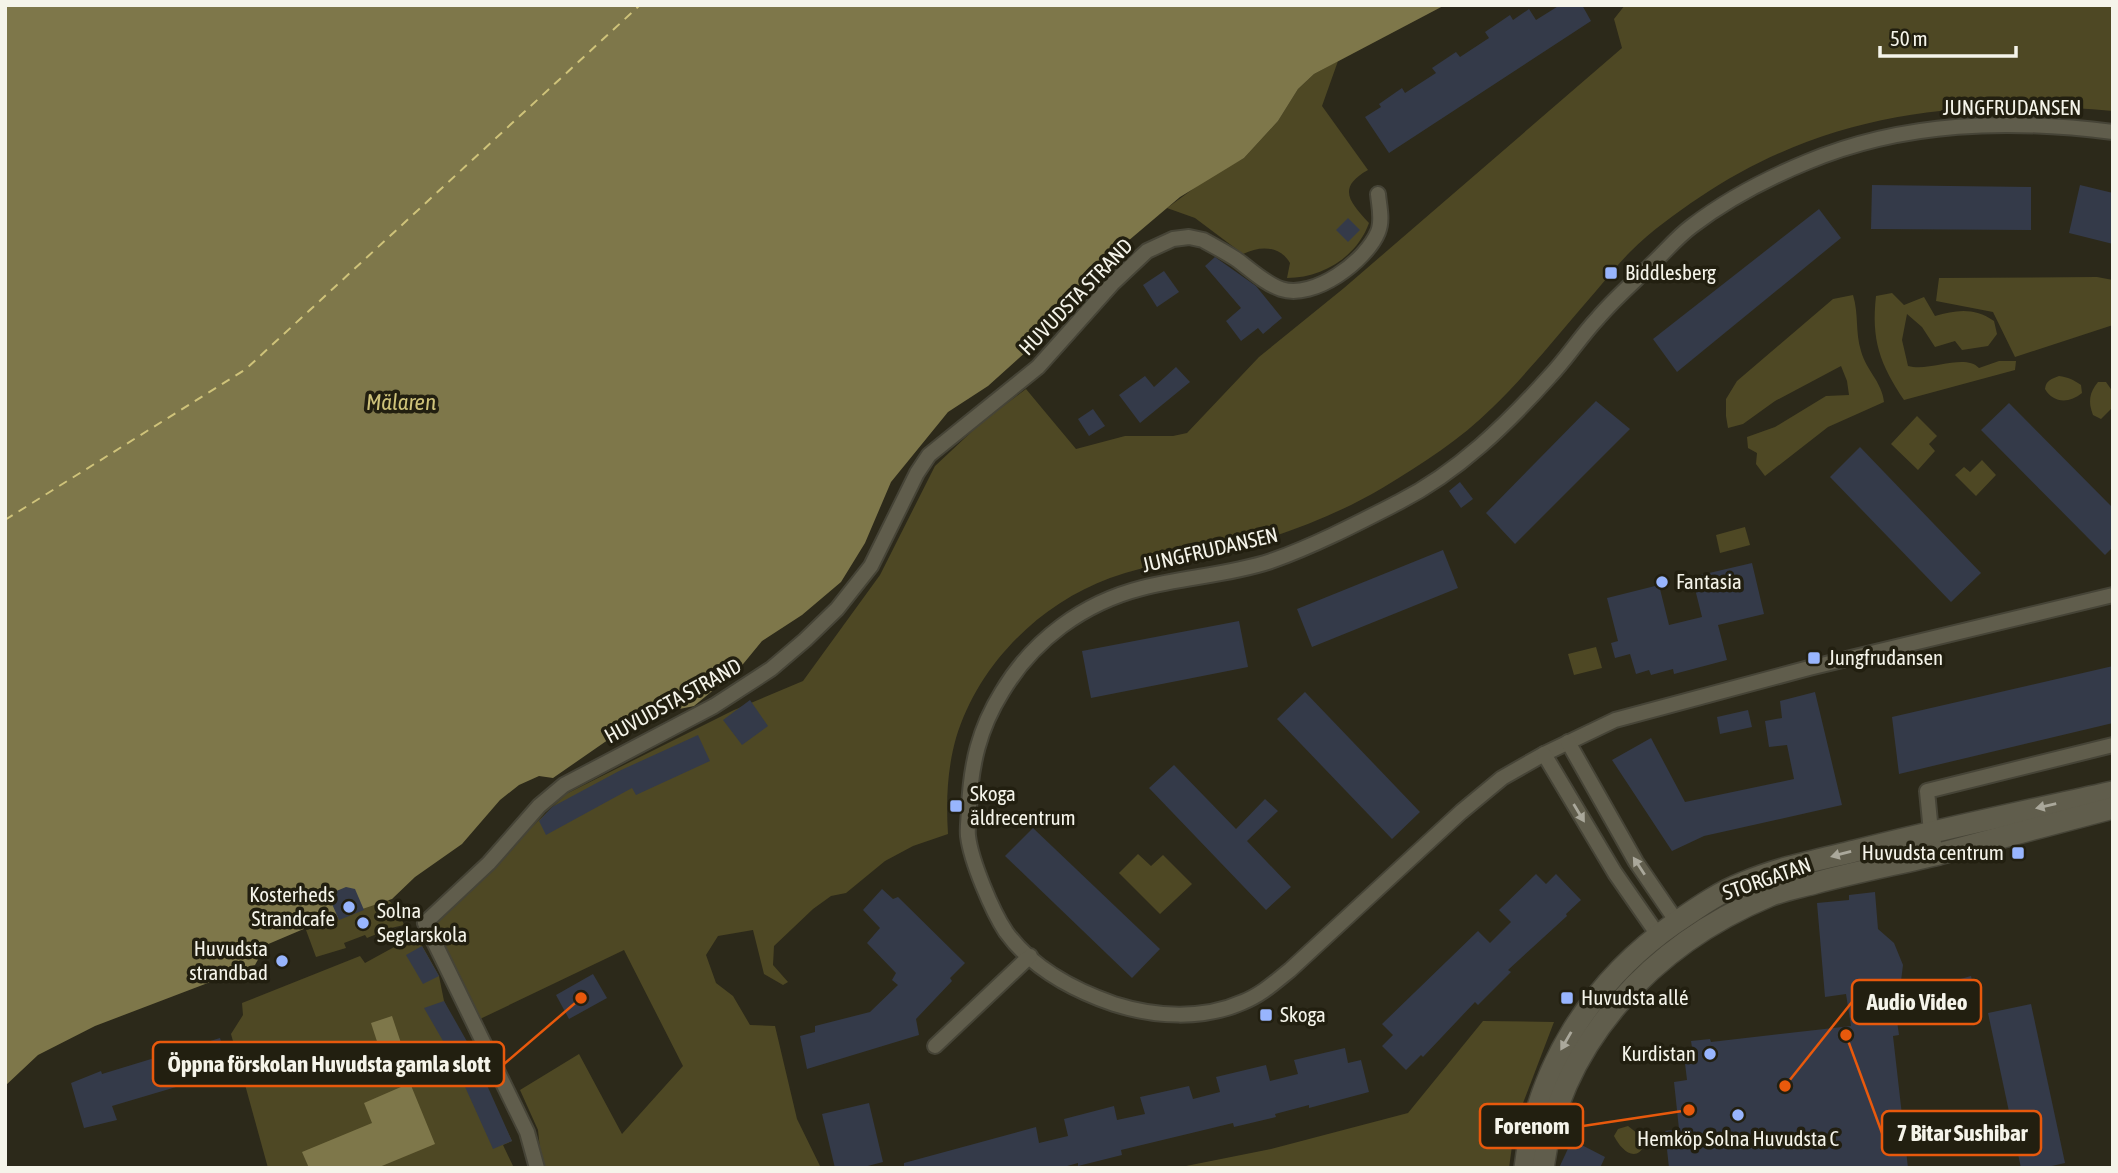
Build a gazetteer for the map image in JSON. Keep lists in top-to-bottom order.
{
  "streets": {
    "street": ["JUNGFRUDANSEN", "HUVUDSTA STRAND", "STORGATAN"]
  },
  "water": ["Mälaren"],
  "places": {
    "transit": [
      "Biddlesberg",
      "Jungfrudansen",
      "Skoga äldrecentrum",
      "Huvudsta centrum",
      "Huvudsta allé",
      "Skoga"
    ],
    "other": [
      "Fantasia",
      "Kosterheds Strandcafe",
      "Solna Seglarskola",
      "Huvudsta strandbad",
      "Öppna förskolan Huvudsta gamla slott",
      "7 Bitar Sushibar",
      "Kurdistan",
      "Audio Video",
      "Forenom",
      "Hemköp Solna Huvudsta C"
    ]
  },
  "scale_bar": "50 m"
}
